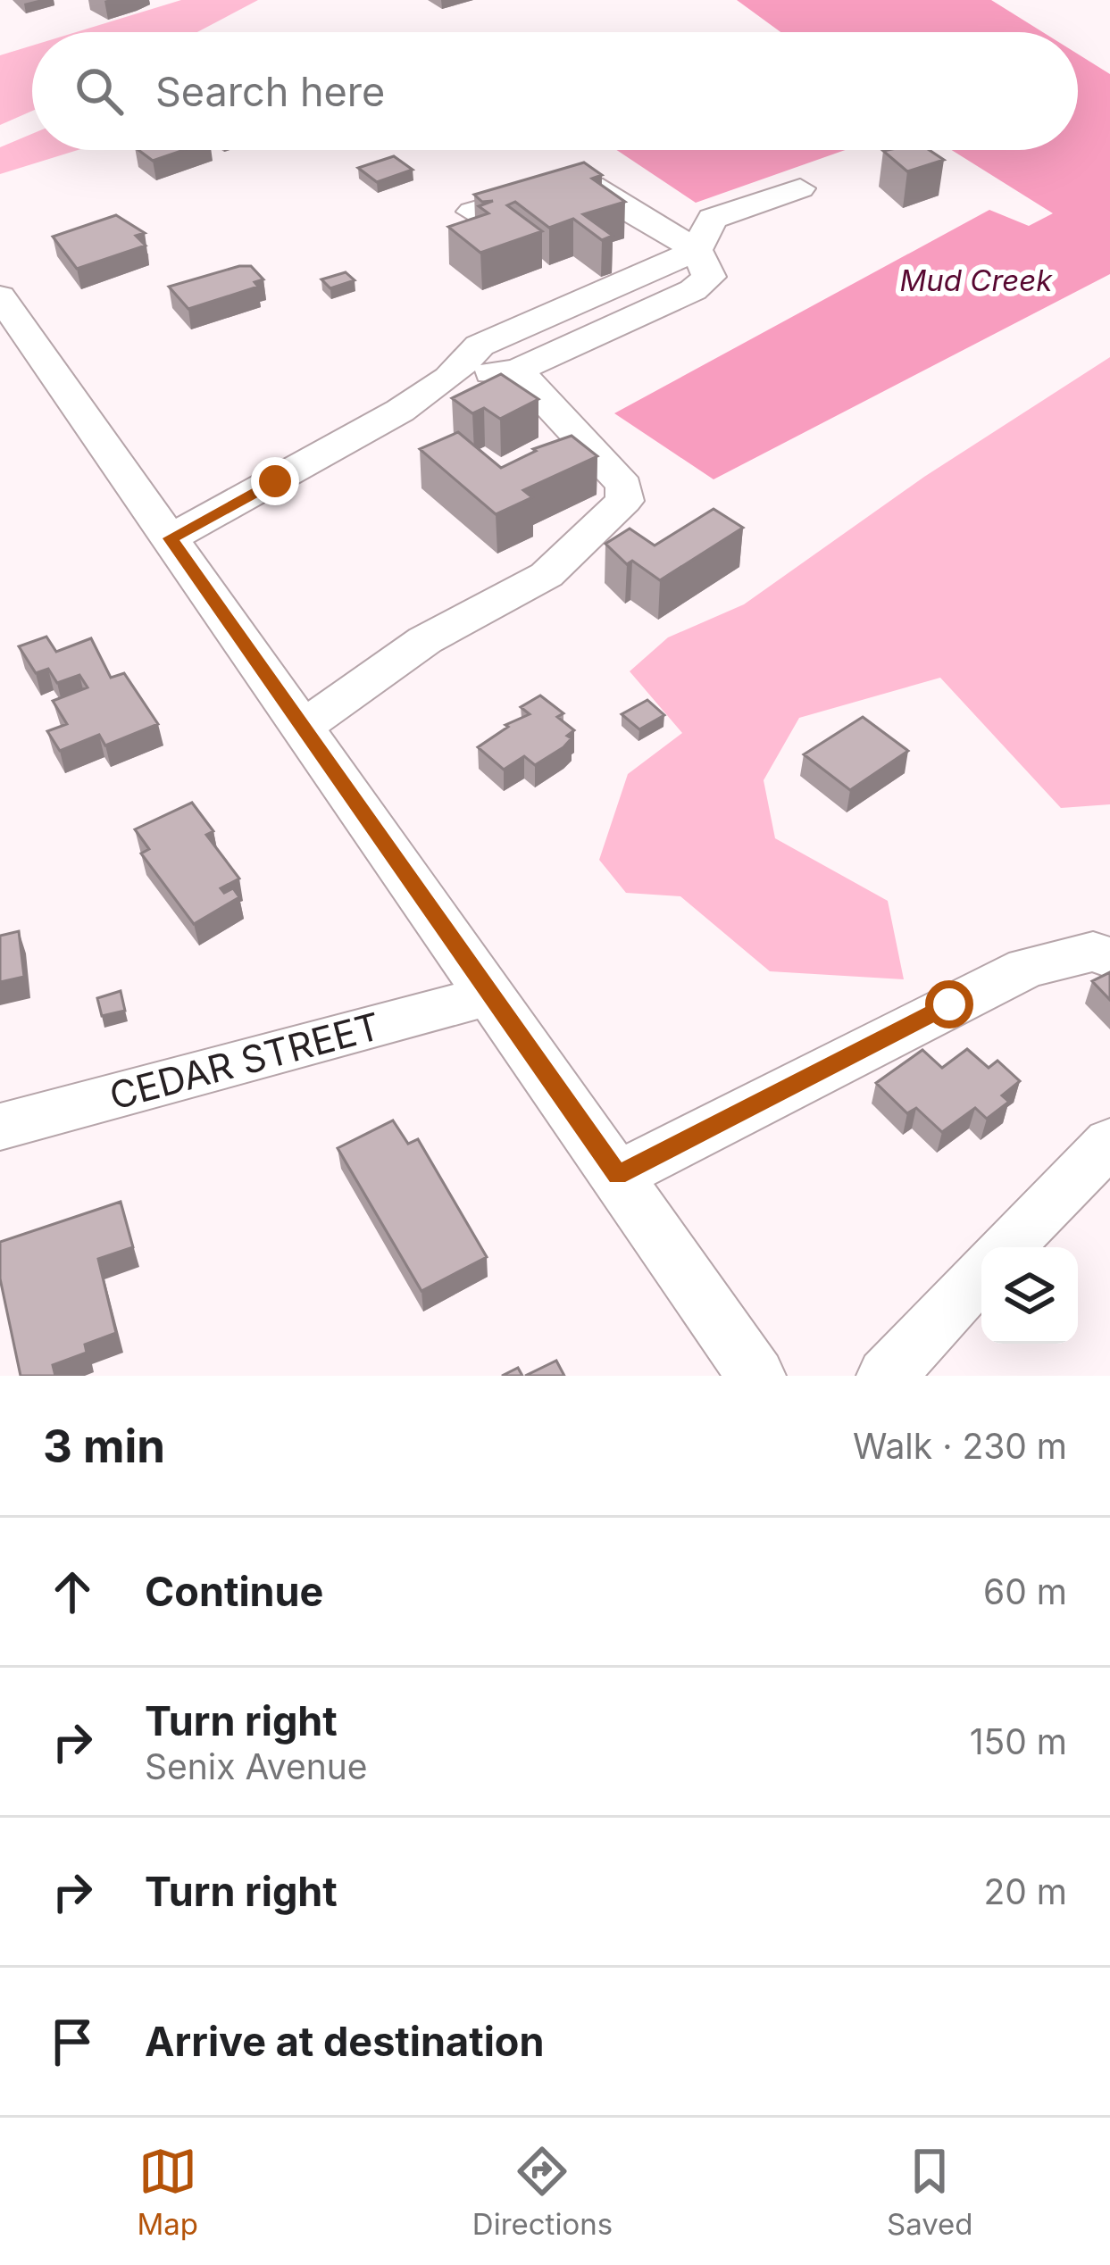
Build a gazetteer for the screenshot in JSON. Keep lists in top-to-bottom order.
{
  "streets": {
    "street": ["CEDAR STREET"]
  },
  "water": ["Mud Creek"],
  "page": {
    "search": "Search here",
    "heading": ["3 min", "Walk · 230 m"],
    "list": [
      ["Continue", "60 m"],
      ["Turn right", "Senix Avenue", "150 m"],
      ["Turn right", "20 m"],
      "Arrive at destination"
    ],
    "nav": ["Map", "Directions", "Saved"]
  }
}
